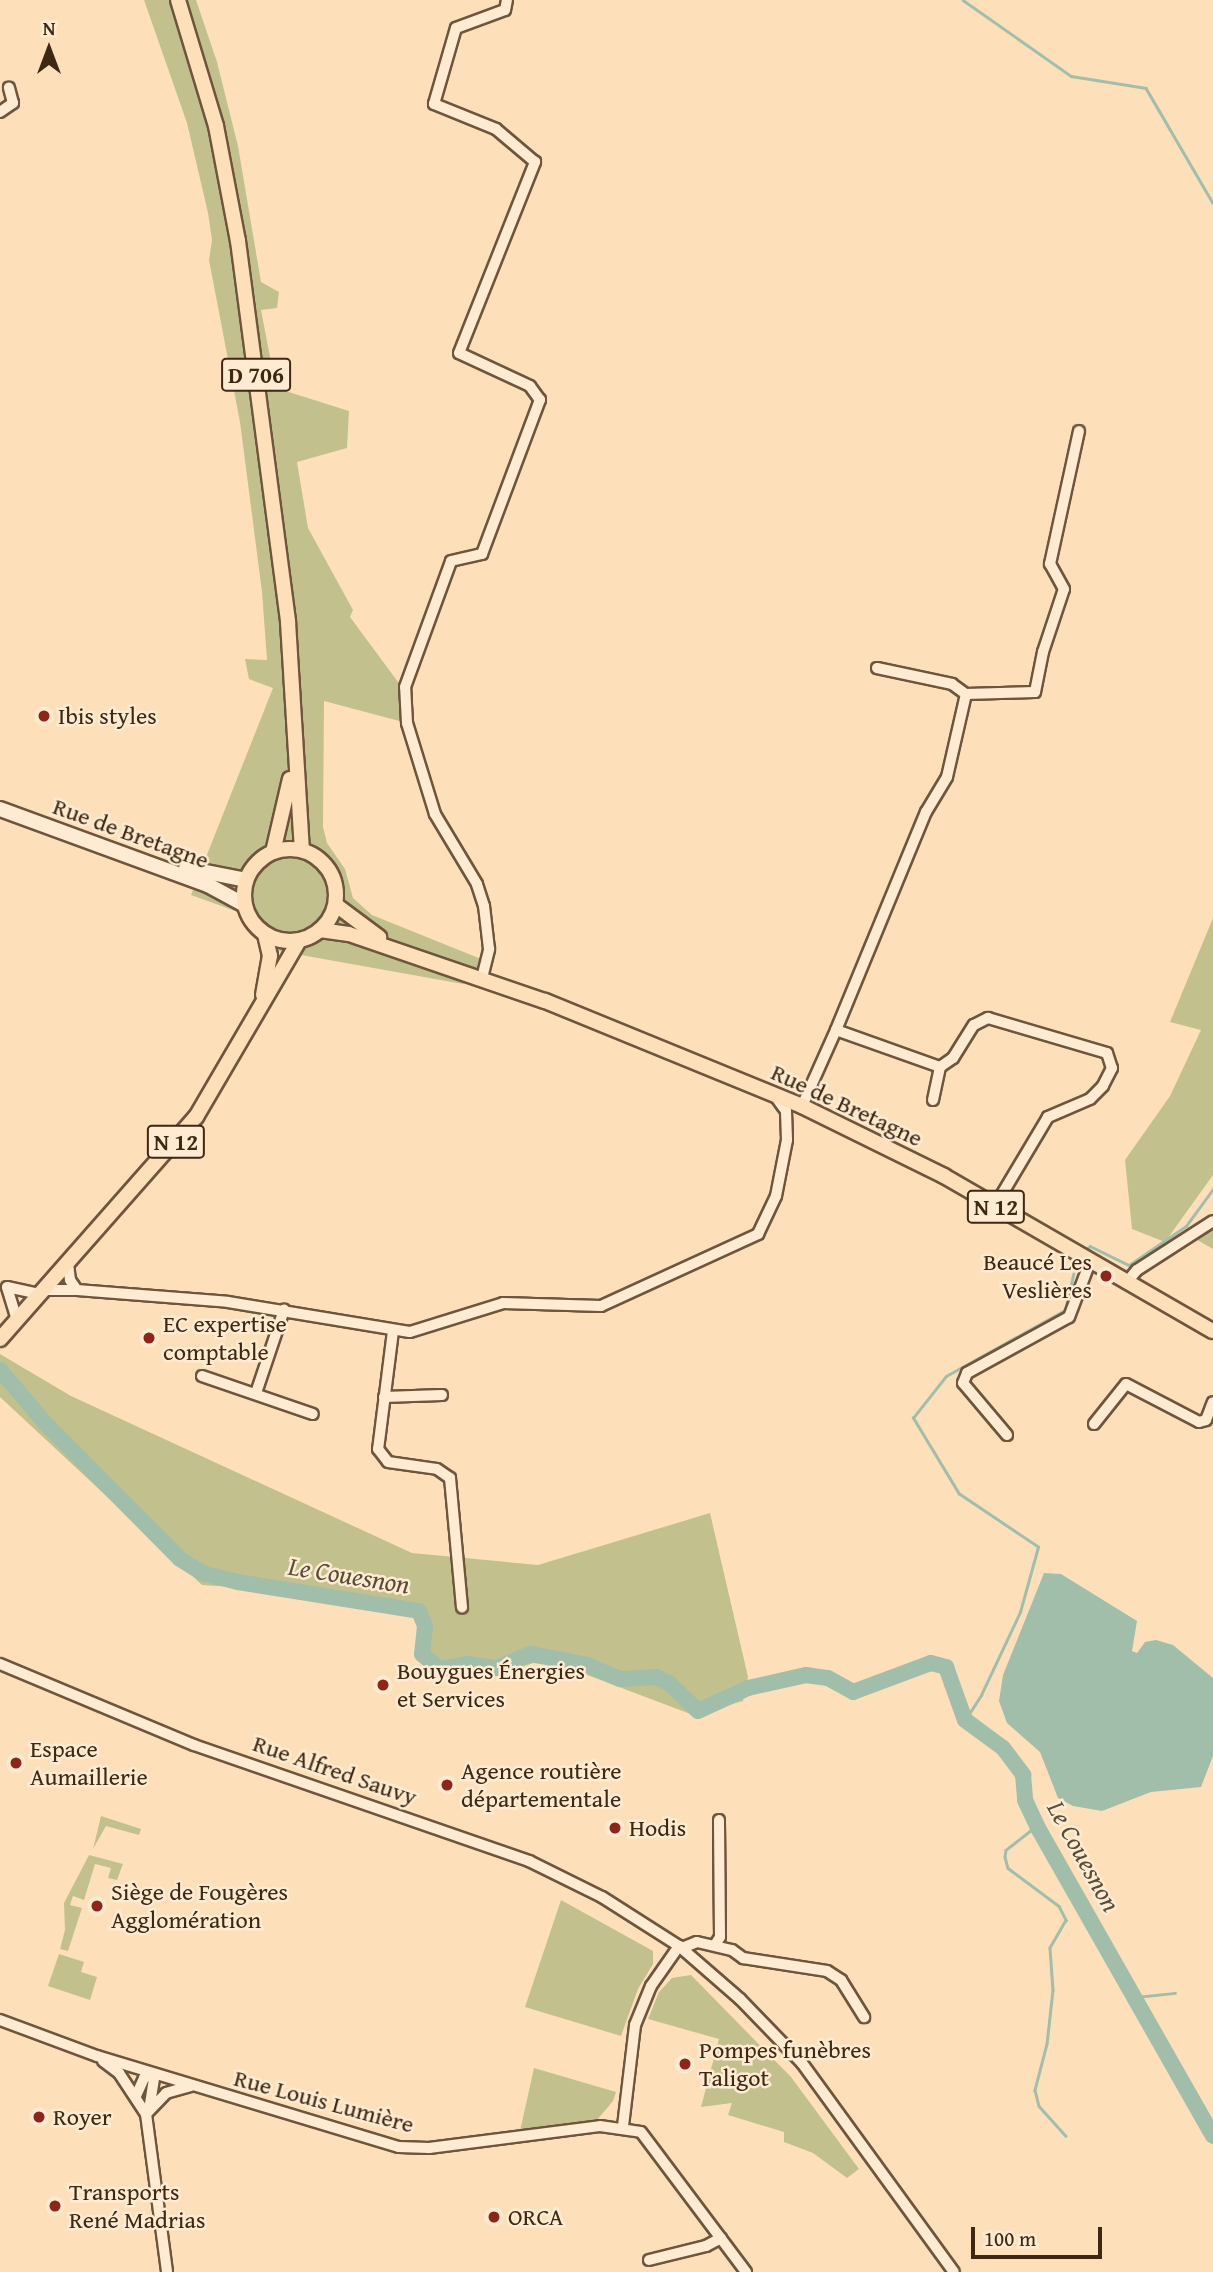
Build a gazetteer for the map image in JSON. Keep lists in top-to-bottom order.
{
  "streets": {
    "main road": ["D 706", "Rue de Bretagne", "N 12"],
    "street": ["Rue Alfred Sauvy", "Rue Louis Lumière"]
  },
  "crossings": [
    ["D 706", "Rue de Bretagne"],
    ["D 706", "N 12"],
    ["Rue de Bretagne", "N 12"]
  ],
  "water": ["Le Couesnon"],
  "places": [
    "Ibis styles",
    "Beaucé Les Veslières",
    "EC expertise comptable",
    "Bouygues Énergies et Services",
    "Espace Aumaillerie",
    "Agence routière départementale",
    "Hodis",
    "Siège de Fougères Agglomération",
    "Pompes funèbres Taligot",
    "Royer",
    "Transports René Madrias",
    "ORCA"
  ],
  "scale_bar": "100 m",
  "north": "top"
}
